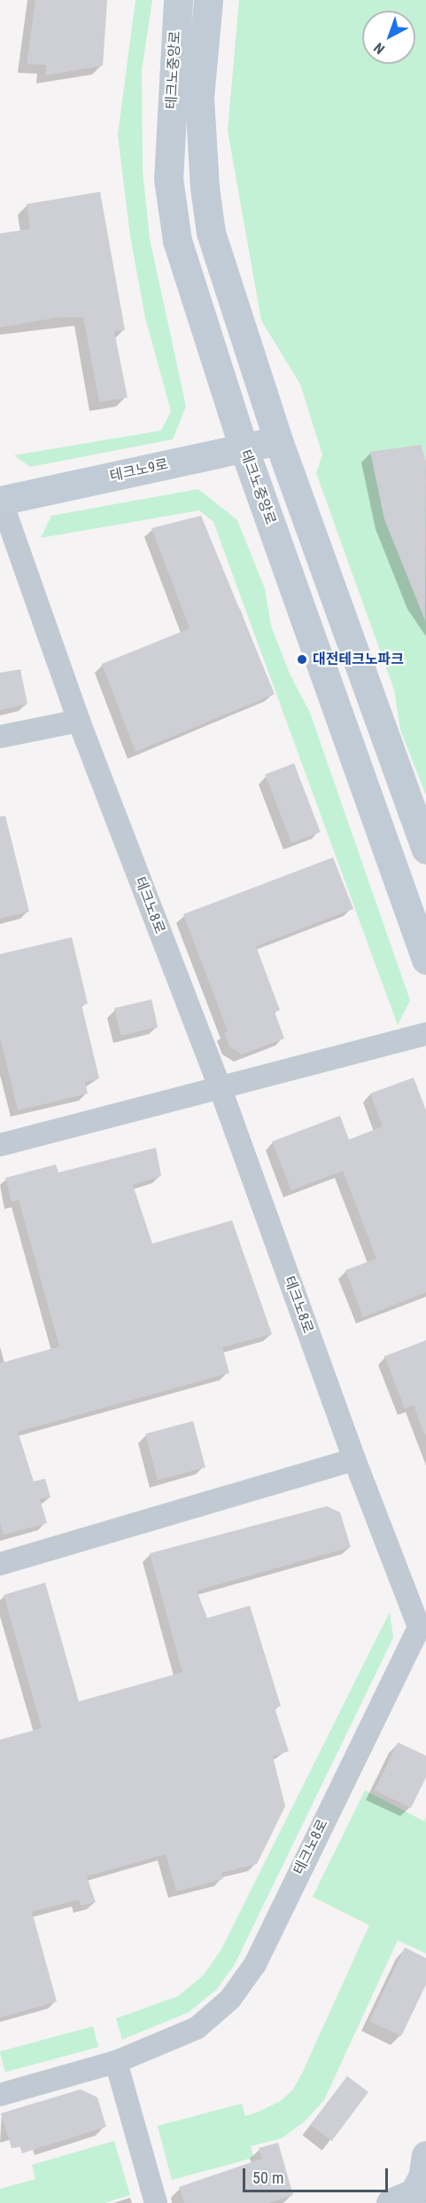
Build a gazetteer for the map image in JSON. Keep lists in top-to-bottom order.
{
  "streets": {
    "main road": ["테크노중앙로", "테크노9로"],
    "street": ["테크노8로"]
  },
  "crossings": [
    ["테크노중앙로", "테크노9로"],
    ["테크노9로", "테크노8로"]
  ],
  "places": ["대전테크노파크"],
  "scale_bar": "50 m",
  "north": "bottom left"
}
